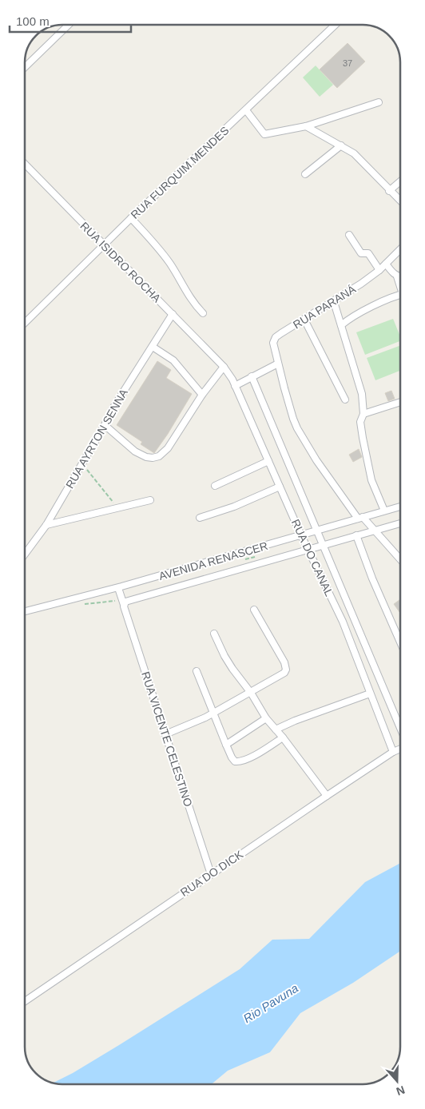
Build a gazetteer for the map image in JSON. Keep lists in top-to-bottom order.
{
  "streets": {
    "street": [
      "RUA FURQUIM MENDES",
      "RUA ISIDRO ROCHA",
      "RUA PARANÁ",
      "RUA AYRTON SENNA",
      "RUA DO CANAL",
      "AVENIDA RENASCER",
      "RUA VICENTE CELESTINO",
      "RUA DO DICK"
    ]
  },
  "crossings": [
    ["RUA FURQUIM MENDES", "RUA ISIDRO ROCHA"],
    ["RUA ISIDRO ROCHA", "RUA AYRTON SENNA"],
    ["RUA ISIDRO ROCHA", "RUA DO CANAL"],
    ["RUA DO CANAL", "AVENIDA RENASCER"],
    ["RUA DO CANAL", "RUA DO DICK"],
    ["AVENIDA RENASCER", "RUA VICENTE CELESTINO"],
    ["RUA VICENTE CELESTINO", "RUA DO DICK"]
  ],
  "water": ["Rio Pavuna"],
  "house_numbers": ["37"],
  "scale_bar": "100 m",
  "north": "bottom"
}
